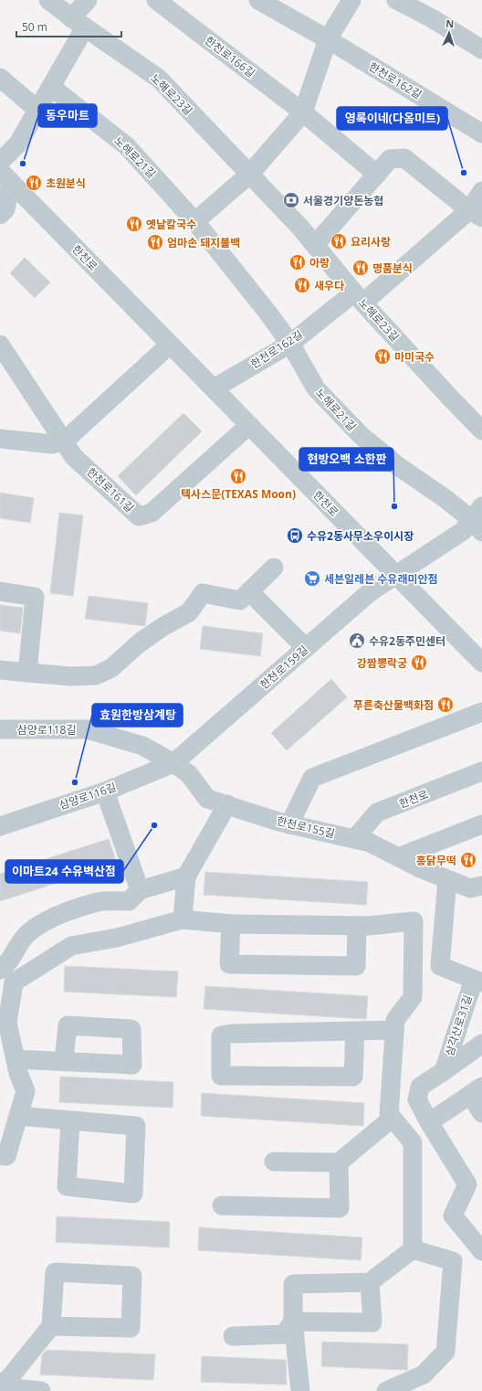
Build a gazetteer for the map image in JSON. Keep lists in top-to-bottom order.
{
  "streets": {
    "street": [
      "한천로166길",
      "한천로162길",
      "노해로23길",
      "노해로21길",
      "한천로",
      "한천로161길",
      "한천로159길",
      "삼양로118길",
      "삼양로116길",
      "한천로155길",
      "삼각산로31길"
    ]
  },
  "crossings": [
    ["한천로162길", "노해로23길"],
    ["한천로162길", "노해로21길"],
    ["한천로162길", "한천로"],
    ["노해로21길", "한천로159길"],
    ["한천로", "한천로161길"],
    ["한천로", "한천로159길"],
    ["한천로", "한천로155길"],
    ["한천로159길", "삼양로118길"],
    ["한천로159길", "삼양로116길"],
    ["한천로159길", "한천로155길"],
    ["삼양로118길", "삼양로116길"],
    ["삼양로118길", "한천로155길"],
    ["삼양로116길", "한천로155길"]
  ],
  "places": {
    "other": [
      "동우마트",
      "영록이네(다옴미트)",
      "현방오백 소한판",
      "효원한방삼계탕",
      "이마트24 수유벽산점"
    ],
    "restaurant": [
      "초원분식",
      "옛날칼국수",
      "요리사랑",
      "엄마손 돼지불백",
      "아랑",
      "명품분식",
      "새우다",
      "마미국수",
      "텍사스문(TEXAS Moon)",
      "강짬뽕락궁",
      "푸른축산물백화점",
      "흥닭무떡"
    ],
    "bank": ["서울경기양돈농협"],
    "bus stop": ["수유2동사무소우이시장"],
    "supermarket": ["세븐일레븐 수유래미안점"],
    "public building": ["수유2동주민센터"]
  },
  "scale_bar": "50 m",
  "north": "top"
}
